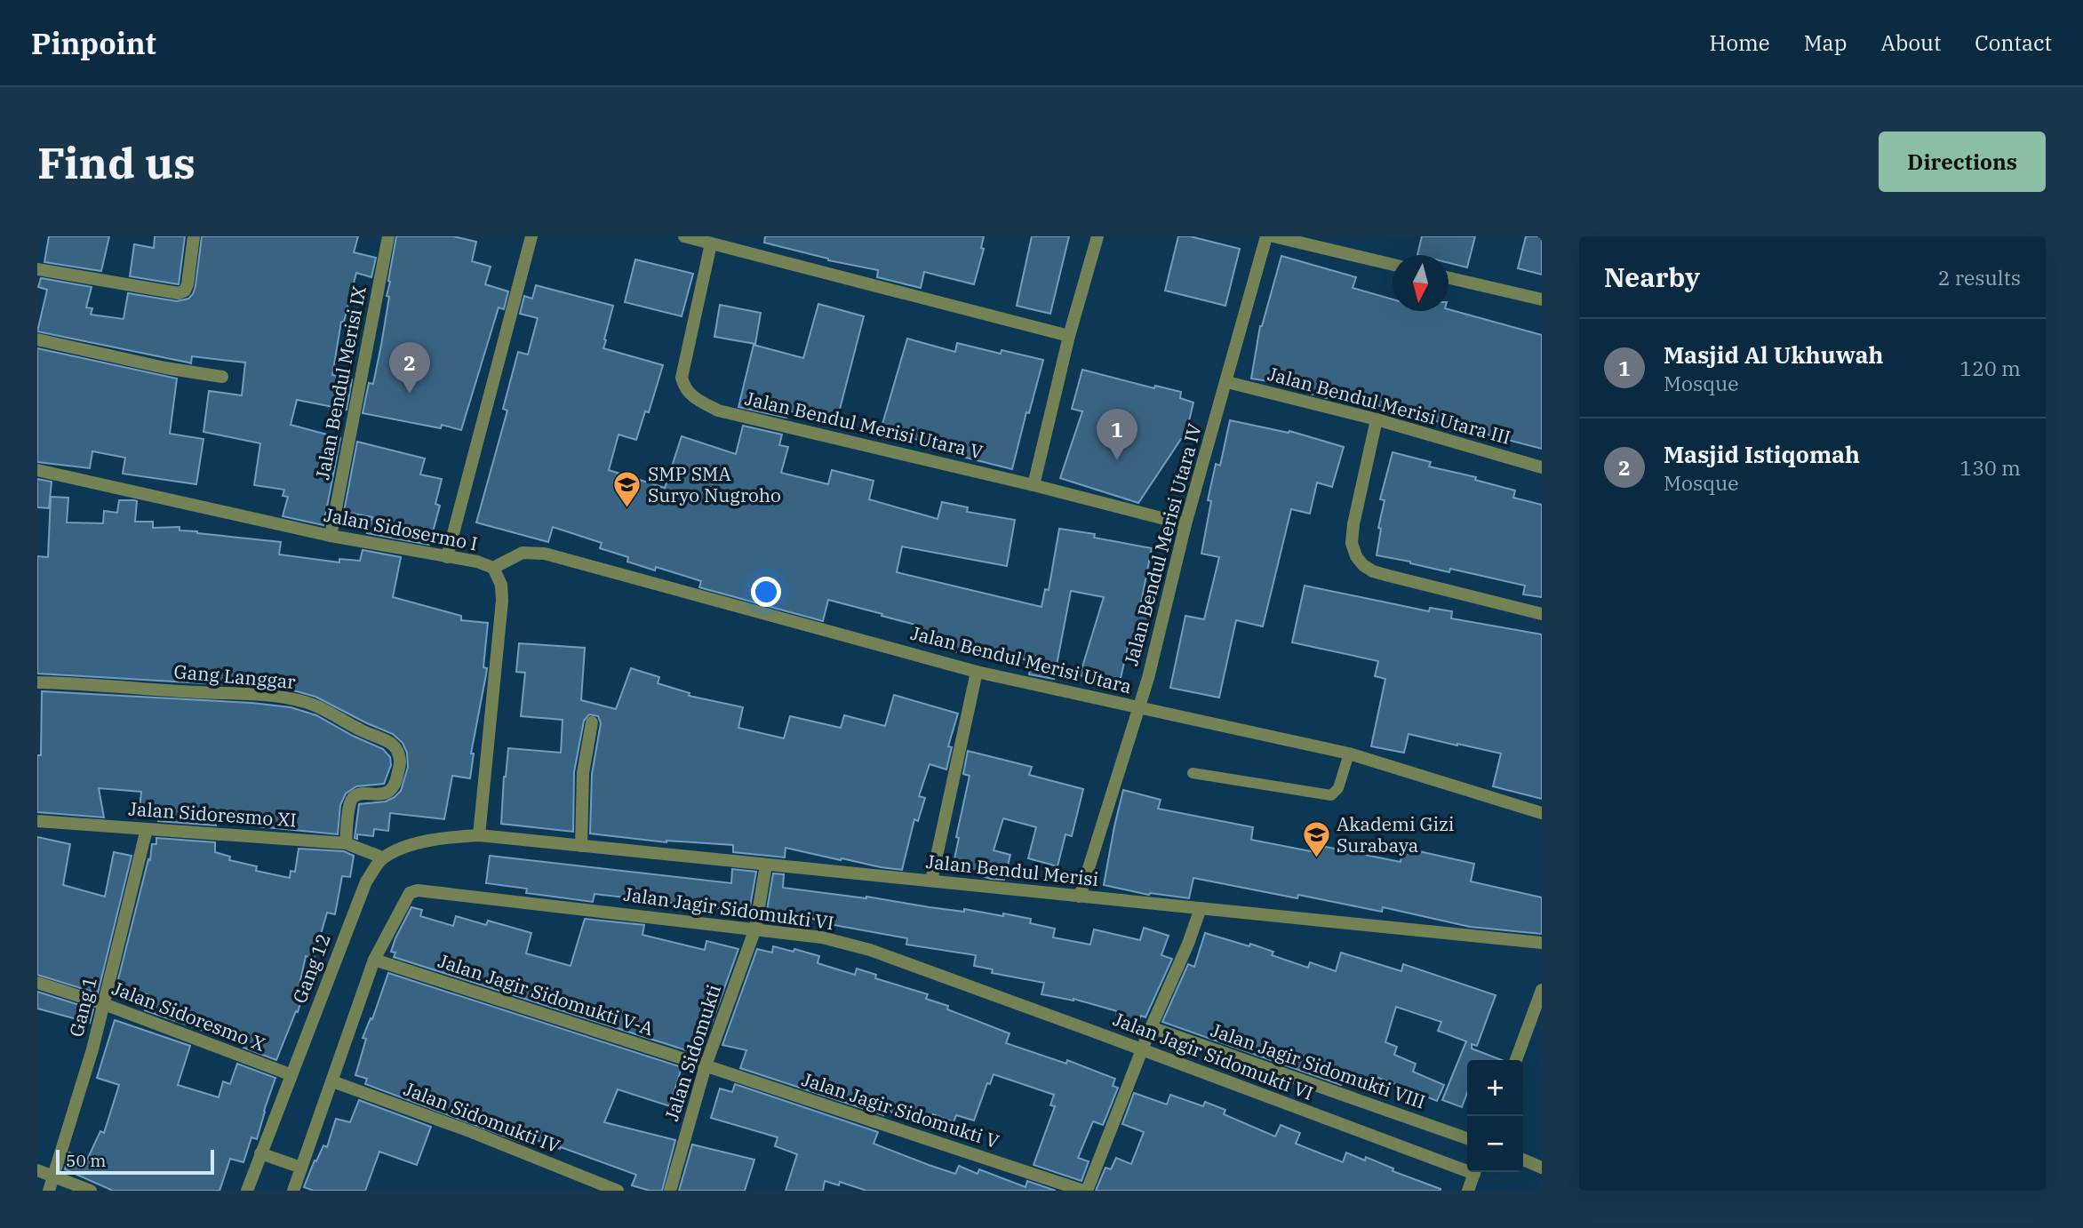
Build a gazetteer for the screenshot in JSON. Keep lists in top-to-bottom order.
{
  "streets": {
    "street": [
      "Jalan Bendul Merisi IX",
      "Jalan Bendul Merisi Utara III",
      "Jalan Bendul Merisi Utara V",
      "Jalan Sidosermo I",
      "Jalan Bendul Merisi Utara IV",
      "Jalan Bendul Merisi Utara",
      "Gang Langgar",
      "Jalan Sidoresmo XI",
      "Jalan Bendul Merisi",
      "Jalan Jagir Sidomukti VI",
      "Gang 12",
      "Jalan Jagir Sidomukti V-A",
      "Gang 1",
      "Jalan Sidoresmo X",
      "Jalan Sidomukti",
      "Jalan Jagir Sidomukti VIII",
      "Jalan Jagir Sidomukti V",
      "Jalan Sidomukti IV"
    ]
  },
  "crossings": [
    ["Jalan Bendul Merisi IX", "Jalan Sidosermo I"],
    ["Jalan Bendul Merisi Utara III", "Jalan Bendul Merisi Utara IV"],
    ["Jalan Bendul Merisi Utara V", "Jalan Bendul Merisi Utara IV"],
    ["Jalan Sidosermo I", "Jalan Bendul Merisi Utara"],
    ["Jalan Sidosermo I", "Jalan Bendul Merisi"],
    ["Jalan Bendul Merisi Utara IV", "Jalan Bendul Merisi Utara"],
    ["Jalan Bendul Merisi Utara IV", "Jalan Bendul Merisi"],
    ["Gang Langgar", "Jalan Sidoresmo XI"],
    ["Jalan Sidoresmo XI", "Gang 12"],
    ["Jalan Sidoresmo XI", "Gang 1"],
    ["Jalan Bendul Merisi", "Jalan Sidomukti"],
    ["Jalan Jagir Sidomukti VI", "Jalan Jagir Sidomukti V-A"],
    ["Jalan Jagir Sidomukti VI", "Jalan Sidomukti"],
    ["Jalan Jagir Sidomukti VI", "Jalan Jagir Sidomukti VIII"],
    ["Jalan Jagir Sidomukti VI", "Jalan Sidomukti IV"],
    ["Gang 12", "Jalan Sidoresmo X"],
    ["Jalan Jagir Sidomukti V-A", "Jalan Sidomukti"],
    ["Jalan Jagir Sidomukti V-A", "Jalan Jagir Sidomukti V"],
    ["Gang 1", "Jalan Sidoresmo X"],
    ["Jalan Sidomukti", "Jalan Jagir Sidomukti V"]
  ],
  "places": {
    "school or university": ["SMP SMA Suryo Nugroho", "Akademi Gizi Surabaya"]
  },
  "scale_bar": "50 m",
  "north": "bottom",
  "page": {
    "header": "Pinpoint",
    "nav": [
      "Home",
      "Map",
      "About",
      "Contact"
    ],
    "buttons": "Directions",
    "title": "Find us",
    "heading": ["Nearby", "2 results"],
    "list": [
      {
        "mark": "1",
        "name": "Masjid Al Ukhuwah",
        "note": "Mosque",
        "value": "120 m"
      },
      {
        "mark": "2",
        "name": "Masjid Istiqomah",
        "note": "Mosque",
        "value": "130 m"
      }
    ],
    "pins": ["2", "1"],
    "map_buttons": ["+", "−"],
    "scale": "50 m"
  }
}
